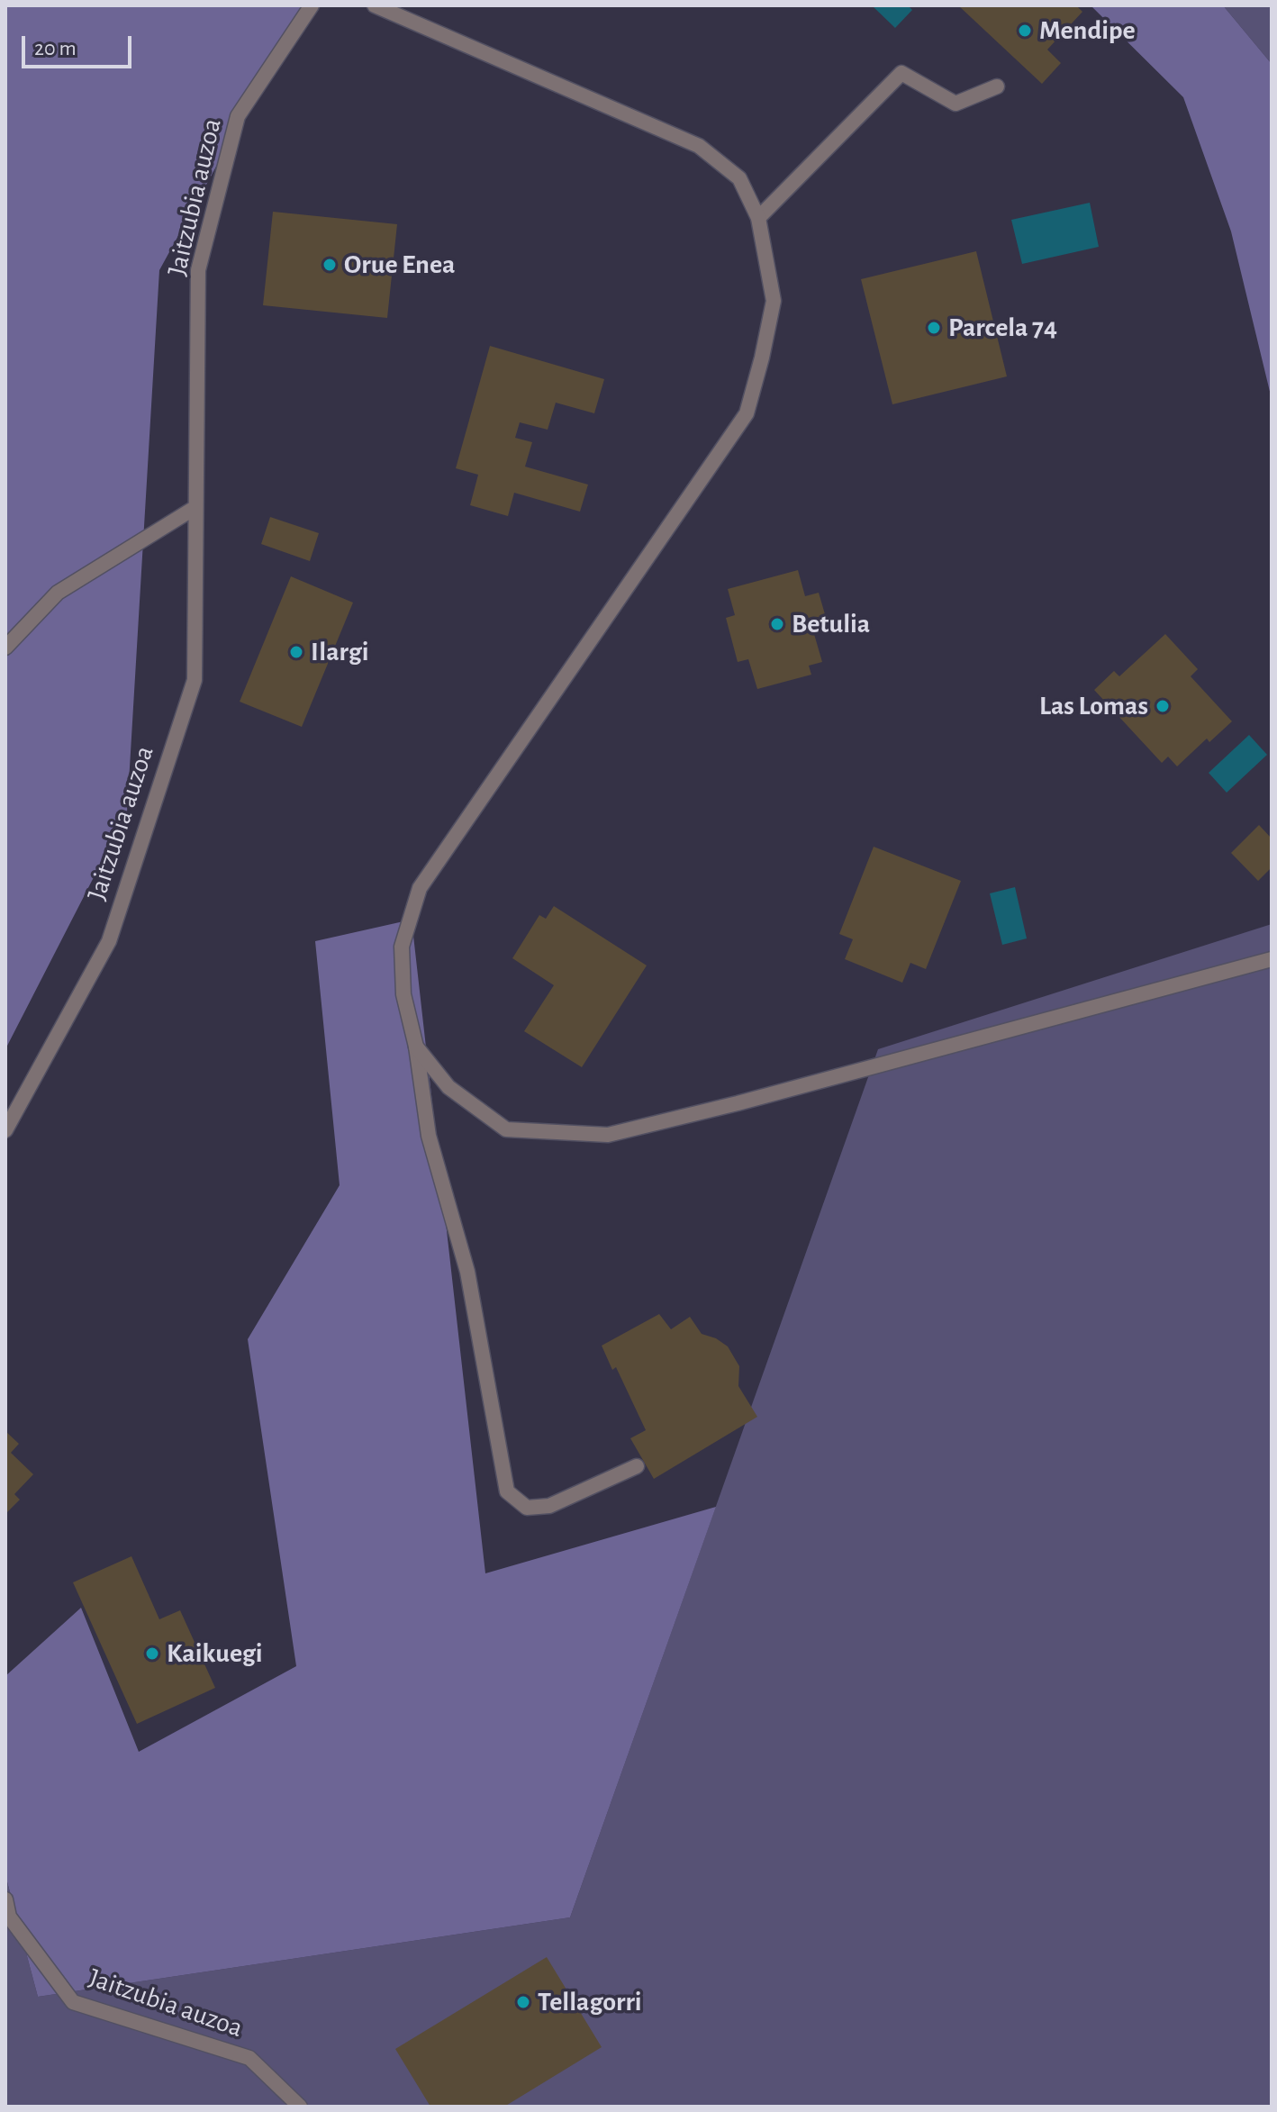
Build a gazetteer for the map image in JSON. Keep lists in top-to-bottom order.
{
  "streets": {
    "street": ["Jaitzubia auzoa"]
  },
  "places": [
    "Mendipe",
    "Orue Enea",
    "Parcela 74",
    "Betulia",
    "Ilargi",
    "Las Lomas",
    "Kaikuegi",
    "Tellagorri"
  ],
  "scale_bar": "20 m"
}
